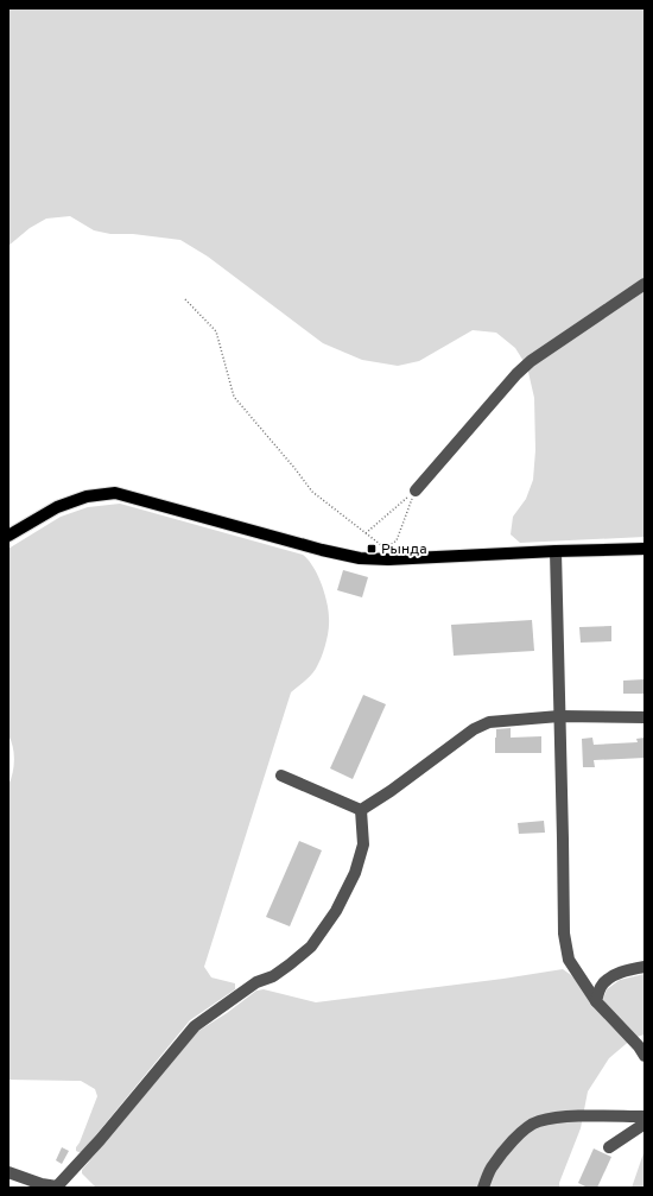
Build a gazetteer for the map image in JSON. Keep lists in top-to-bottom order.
{
  "places": {
    "transit": ["Рында"]
  }
}
